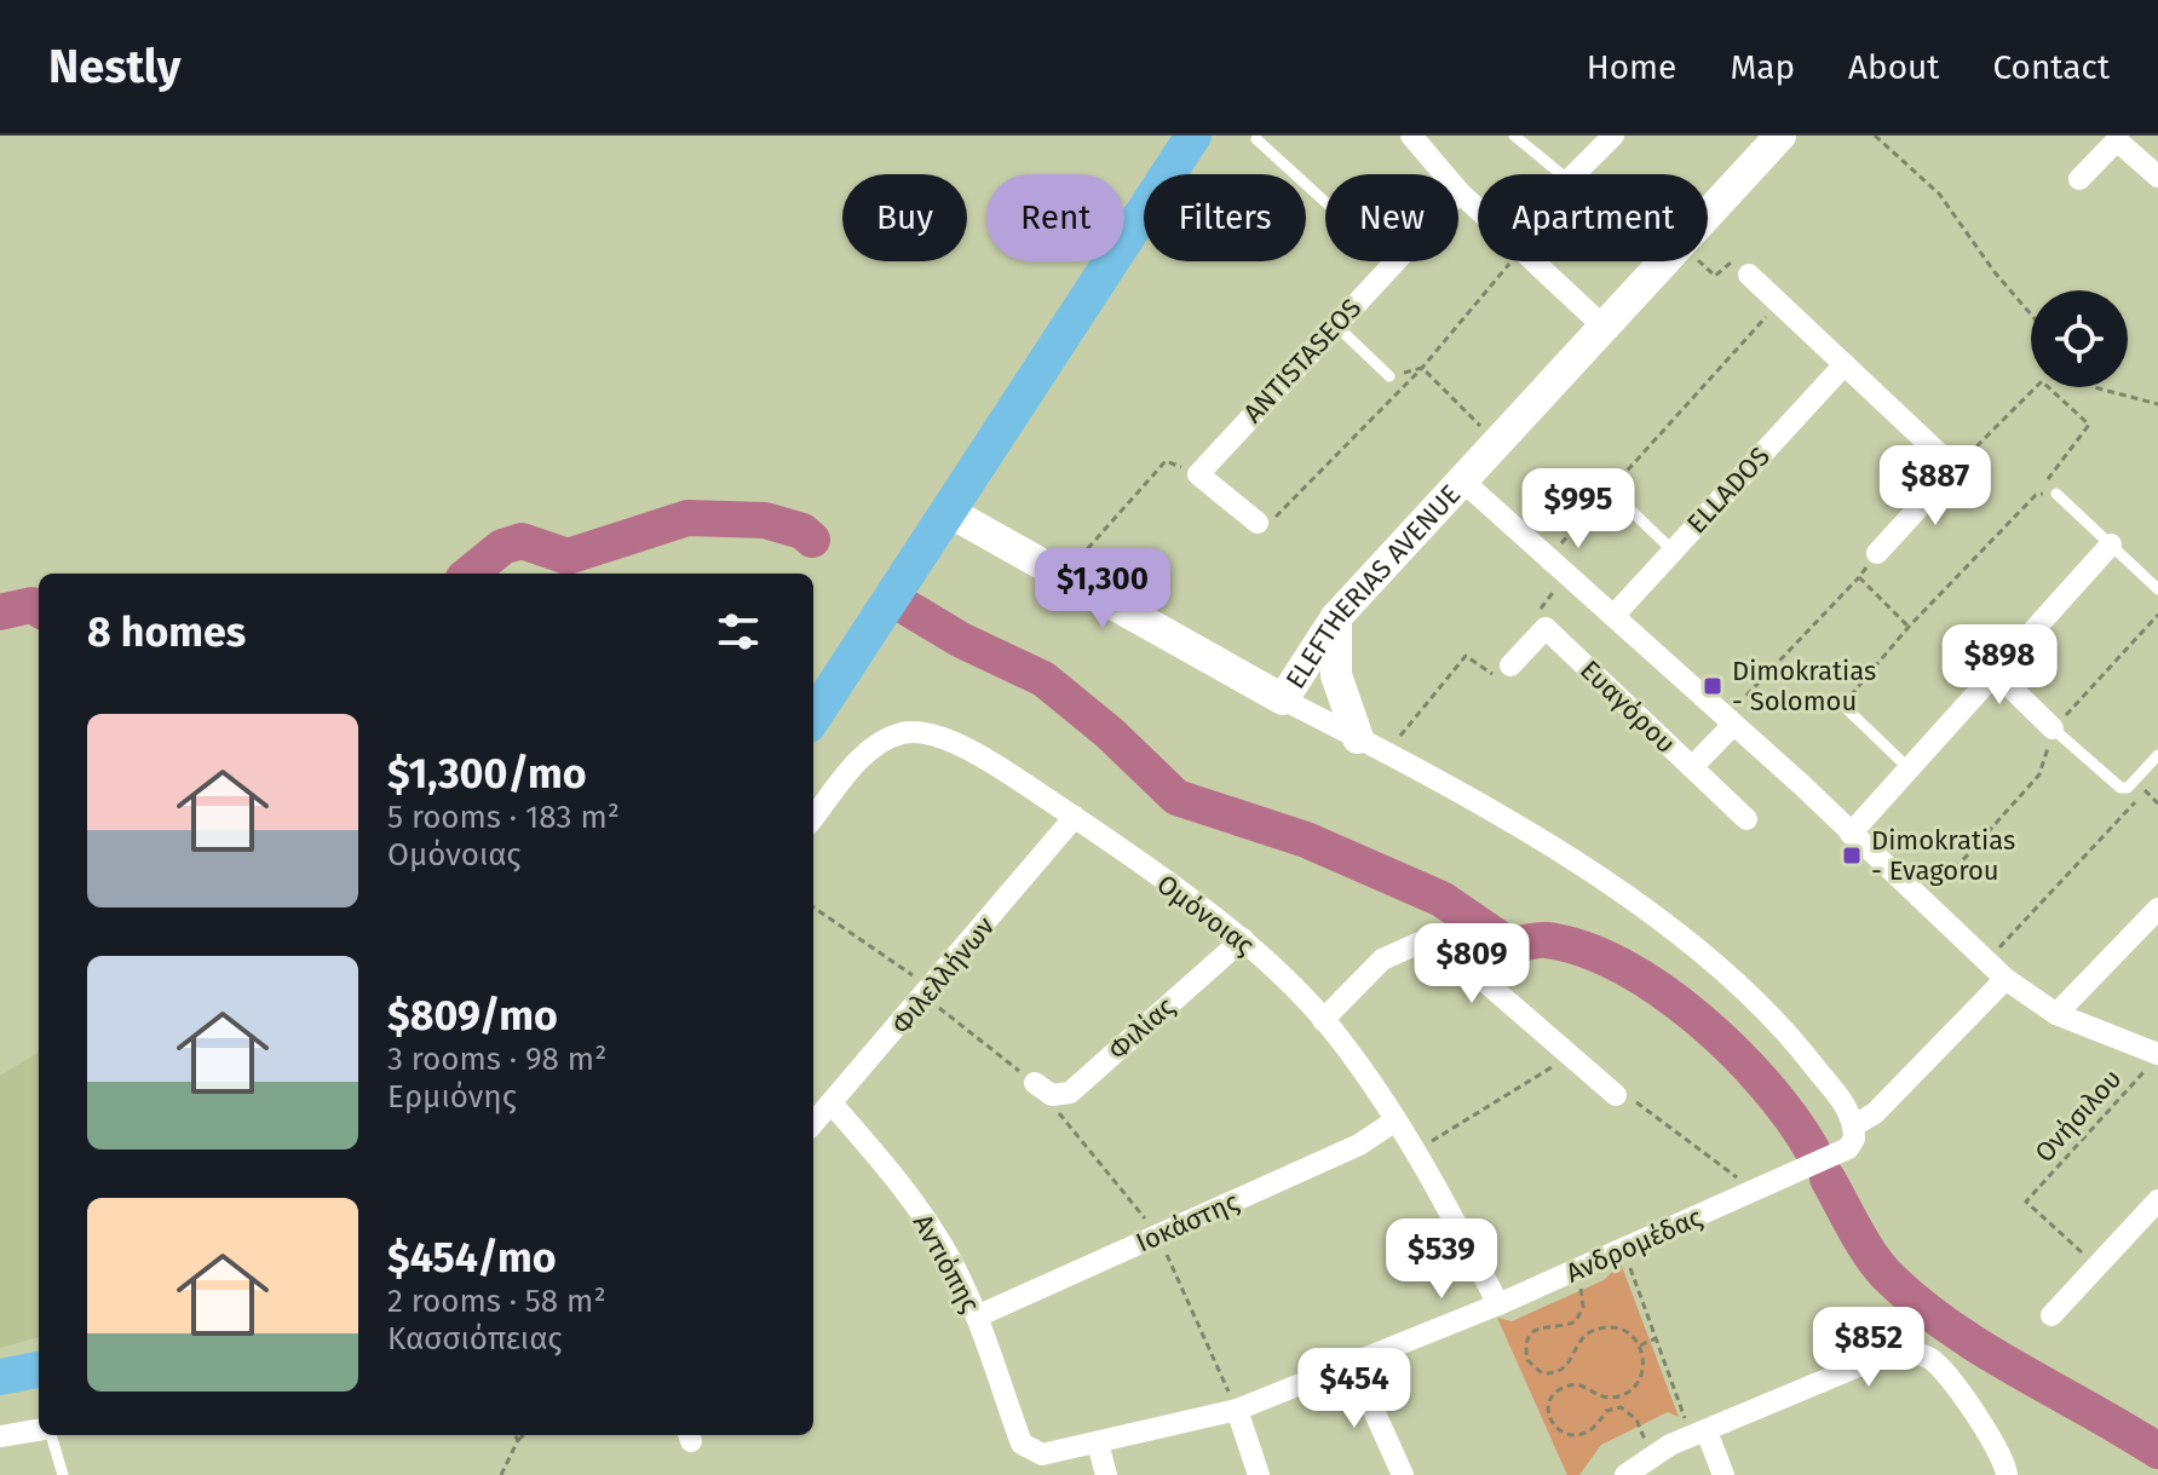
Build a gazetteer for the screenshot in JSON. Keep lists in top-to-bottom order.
{
  "streets": {
    "main road": ["ELEFTHERIAS AVENUE"],
    "street": [
      "ANTISTASEOS",
      "ELLADOS",
      "Ευαγόρου",
      "Ομόνοιας",
      "Φιλελλήνων",
      "Φιλίας",
      "Ιοκάστης",
      "Ανδρομέδας",
      "Αντιόπης"
    ],
    "path": ["Ονήσιλου"]
  },
  "crossings": [
    ["Ομόνοιας", "Φιλελλήνων"],
    ["Ομόνοιας", "Φιλίας"],
    ["Ομόνοιας", "Ιοκάστης"],
    ["Ομόνοιας", "Ανδρομέδας"],
    ["Φιλελλήνων", "Αντιόπης"],
    ["Ιοκάστης", "Αντιόπης"],
    ["Ανδρομέδας", "Αντιόπης"]
  ],
  "places": {
    "transit": ["Dimokratias - Solomou", "Dimokratias - Evagorou"]
  },
  "page": {
    "header": "Nestly",
    "nav": [
      "Home",
      "Map",
      "About",
      "Contact"
    ],
    "chip": [
      "Buy",
      "Rent",
      "Filters",
      "New",
      "Apartment"
    ],
    "price": [
      "$887",
      "$995",
      "$1,300",
      "$898",
      "$809",
      "$539",
      "$852",
      "$454"
    ],
    "heading": "8 homes",
    "list": [
      {
        "name": "$1,300/mo",
        "note": "5 rooms · 183 m² · Ομόνοιας"
      },
      {
        "name": "$809/mo",
        "note": "3 rooms · 98 m² · Ερμιόνης"
      },
      {
        "name": "$454/mo",
        "note": "2 rooms · 58 m² · Κασσιόπειας"
      }
    ]
  }
}
